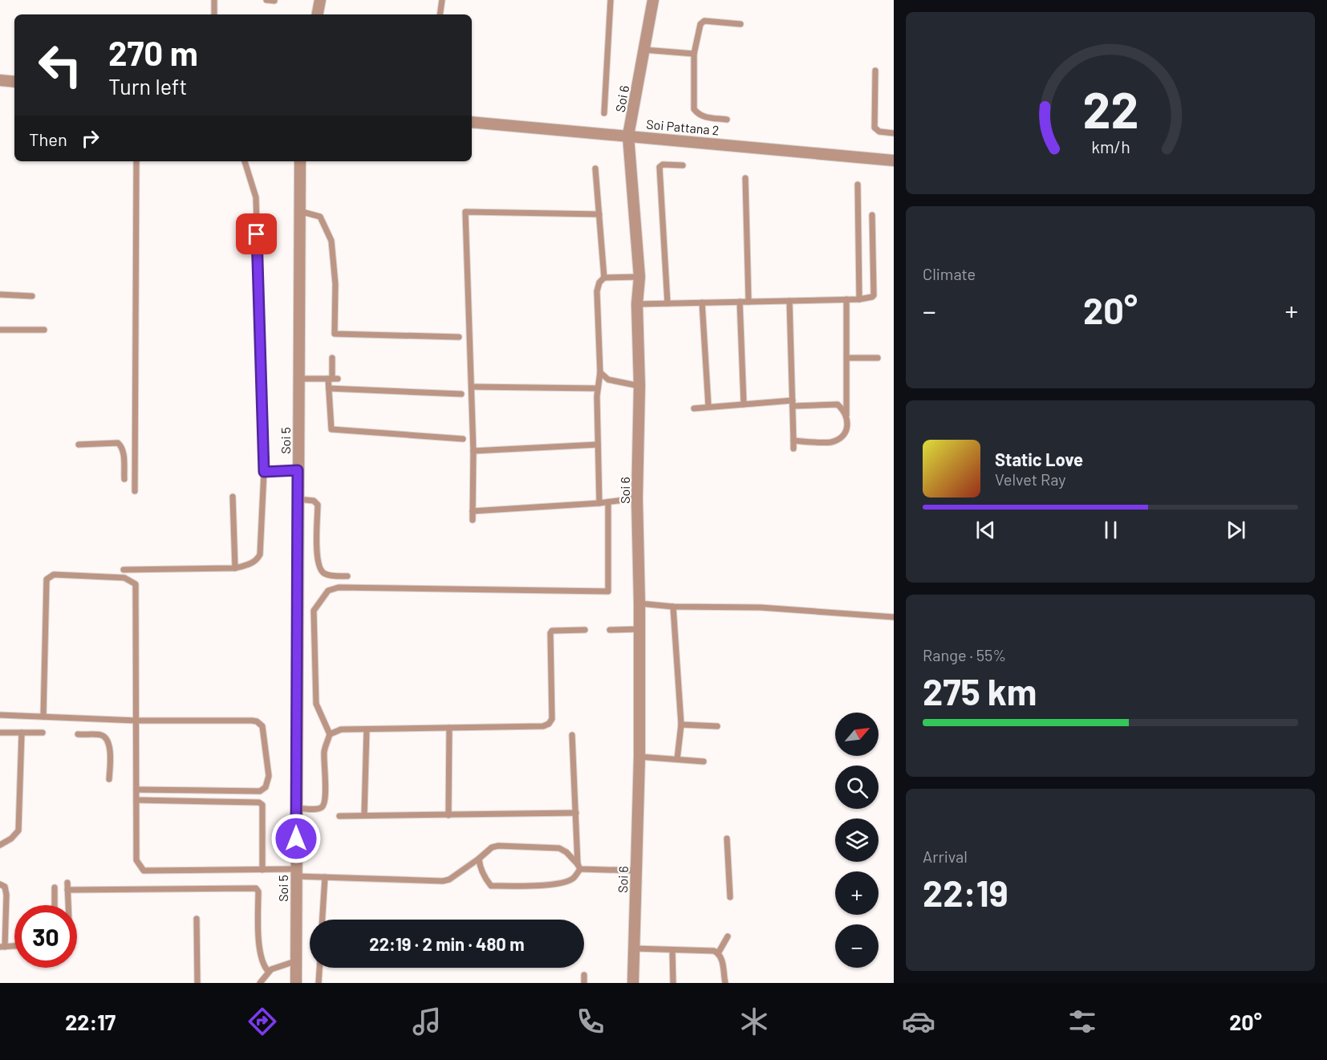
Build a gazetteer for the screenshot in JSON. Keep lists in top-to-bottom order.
{
  "streets": {
    "street": ["Soi 6", "Soi Pattana 2", "Soi 5"]
  },
  "crossings": [
    ["Soi 6", "Soi Pattana 2"]
  ],
  "north": "top right",
  "page": {
    "turn": ["270 m", "Turn left"],
    "then": "Then",
    "tile": [
      "Climate",
      ["Range · 55%", "275 km"],
      ["Arrival", "22:19"]
    ],
    "heat": ["−", "20°", "+"],
    "song": ["Static Love", "Velvet Ray"],
    "map_buttons": ["+", "−"],
    "limit": "30",
    "trip": "22:19 · 2 min · 480 m",
    "tabs": ["22:17", "20°"],
    "gauge": ["22", "km/h"]
  }
}
